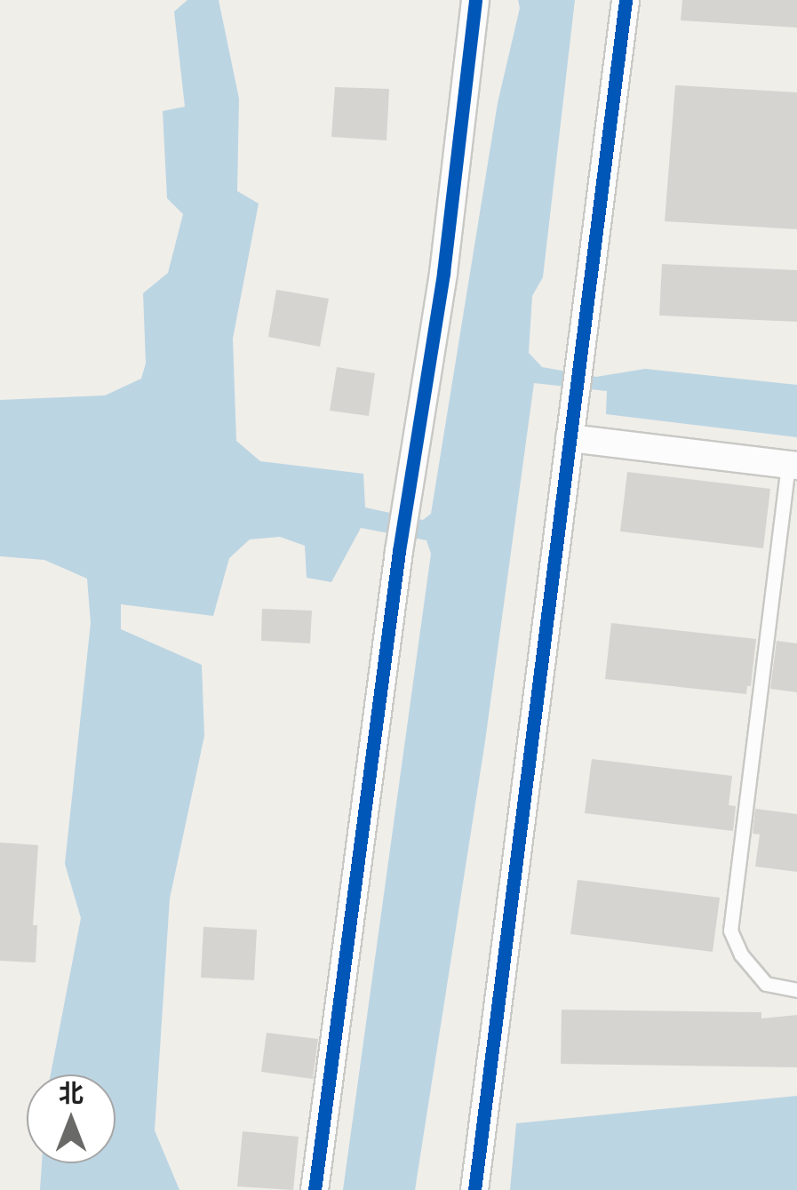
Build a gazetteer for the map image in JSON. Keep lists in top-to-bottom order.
{
  "north": "top"
}
